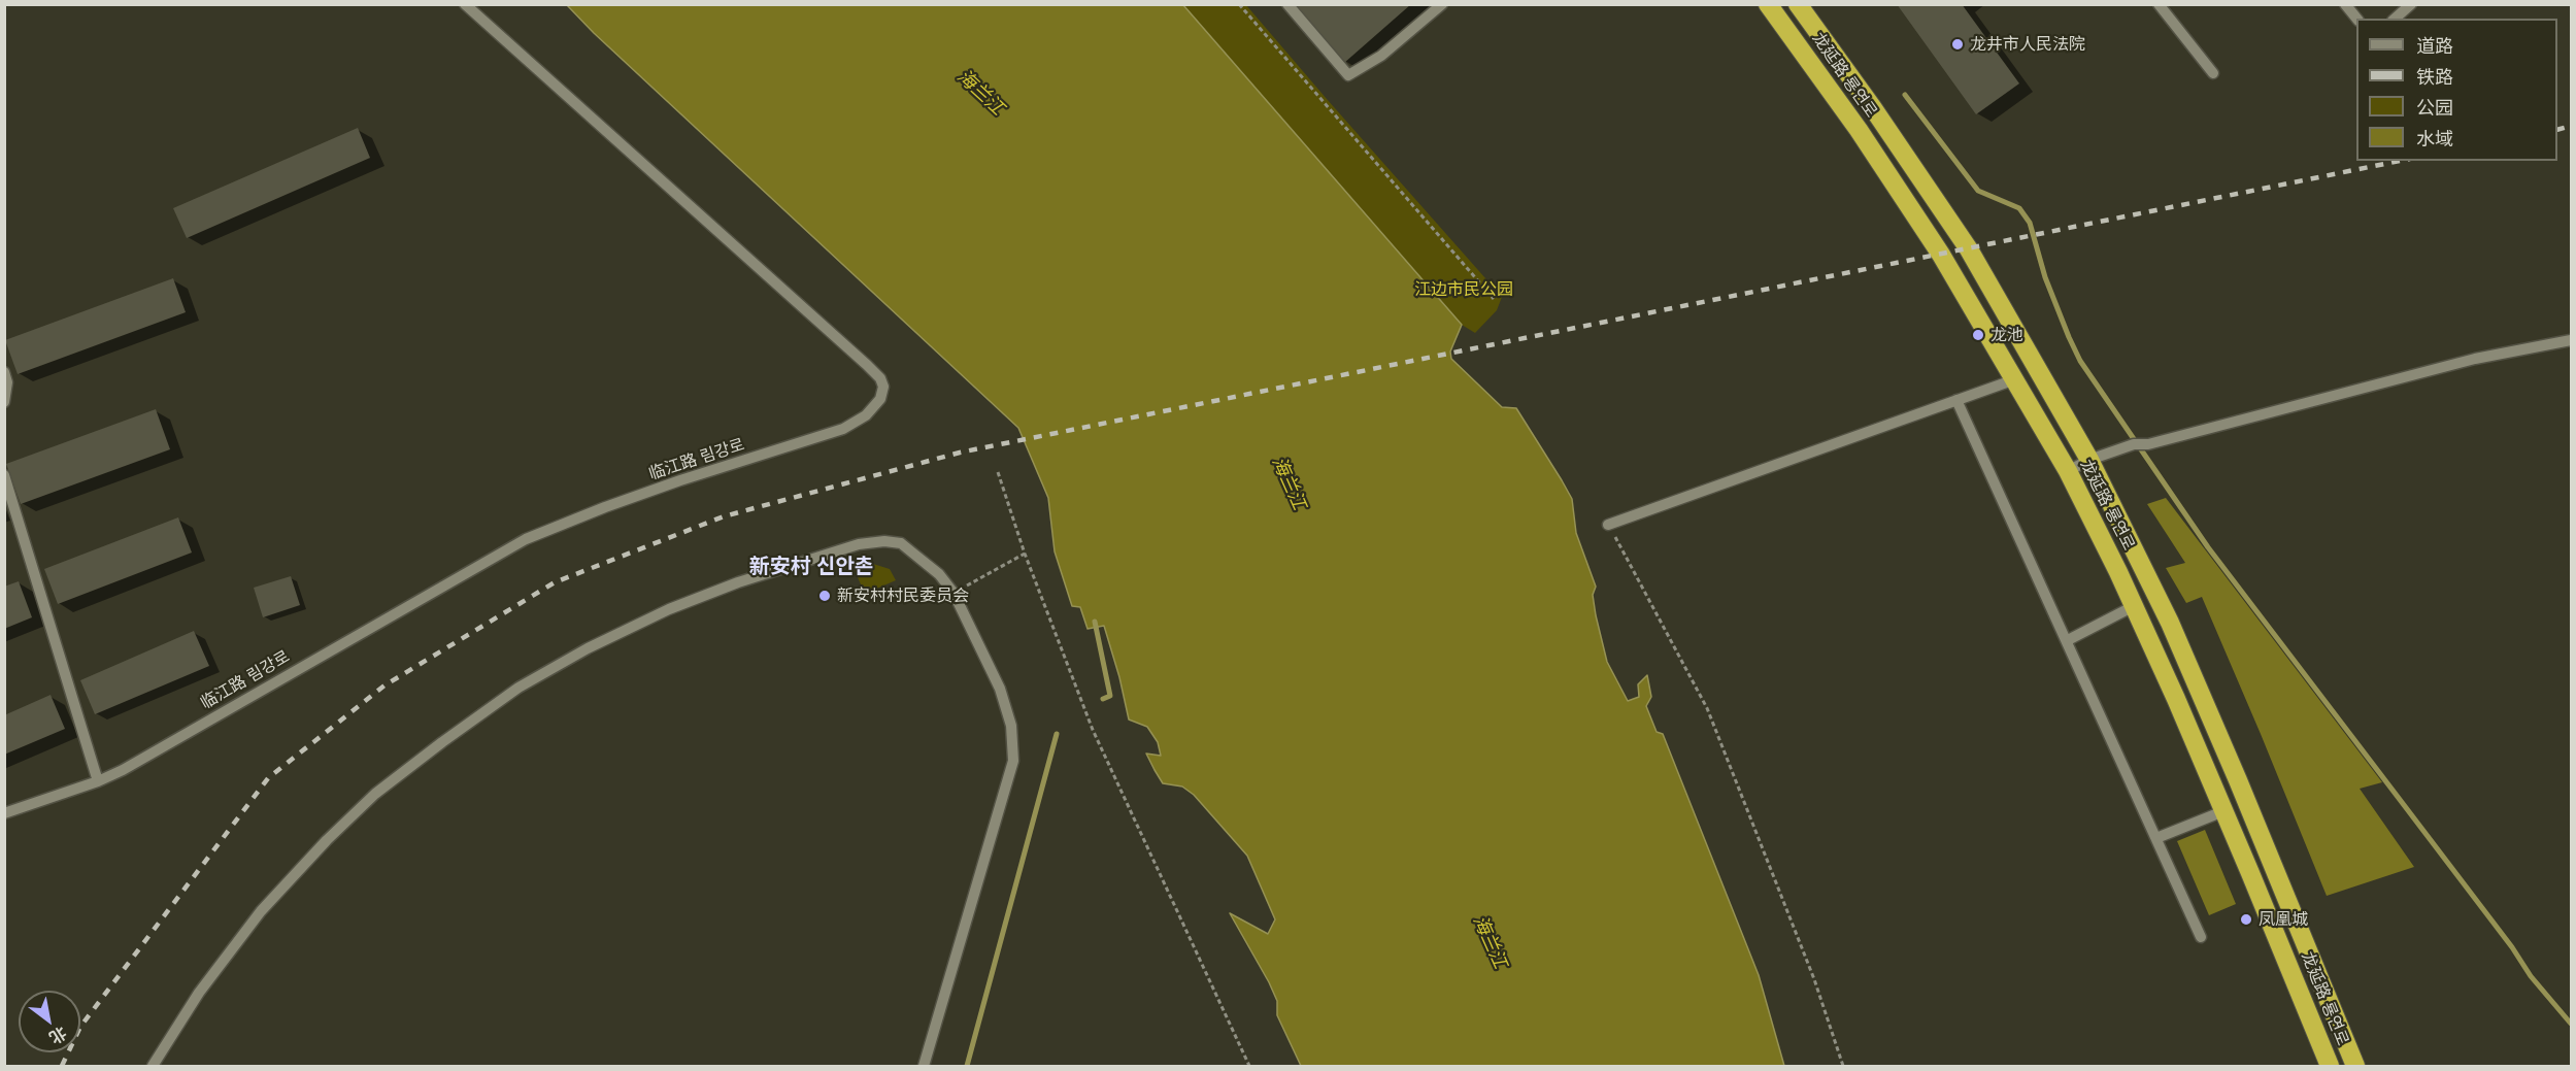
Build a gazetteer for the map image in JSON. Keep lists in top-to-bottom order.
{
  "streets": {
    "highway": ["龙延路 룡연로"],
    "street": ["临江路 림강로"]
  },
  "districts": ["新安村 신안촌"],
  "water": ["海兰江"],
  "parks": ["江边市民公园"],
  "places": [
    "龙井市人民法院",
    "龙池",
    "新安村村民委员会",
    "凤凰城"
  ],
  "legend": [
    "道路",
    "铁路",
    "公园",
    "水域"
  ],
  "north": "bottom right"
}
